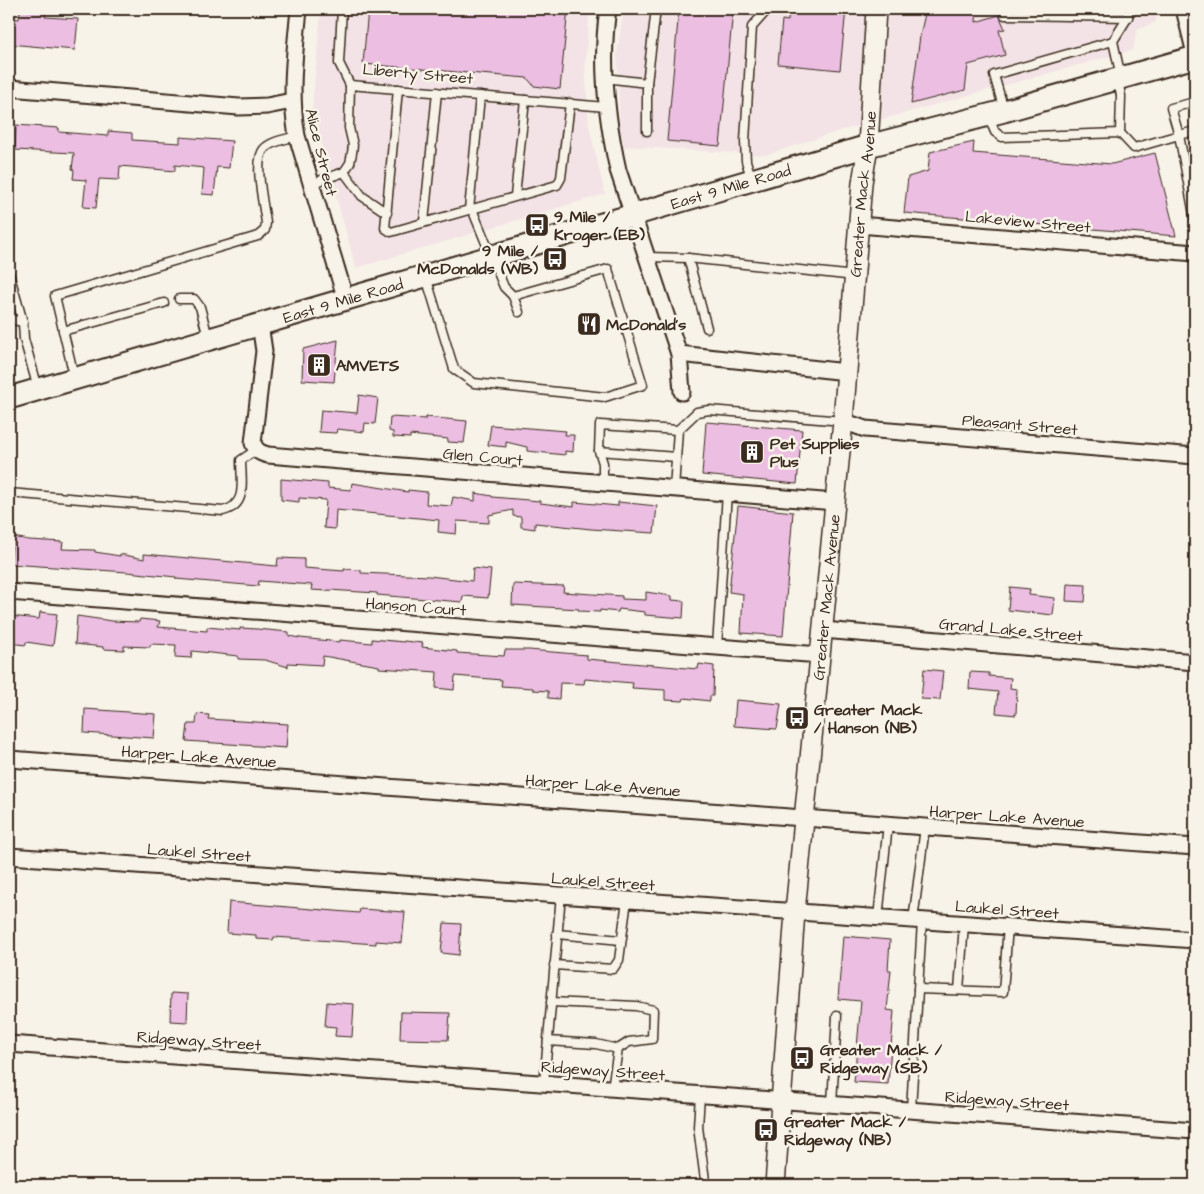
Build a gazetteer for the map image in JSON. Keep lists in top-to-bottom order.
{
  "streets": {
    "main road": ["East 9 Mile Road"],
    "street": [
      "Alice Street",
      "Greater Mack Avenue",
      "Lakeview Street",
      "Pleasant Street",
      "Glen Court",
      "Hanson Court",
      "Grand Lake Street",
      "Harper Lake Avenue",
      "Laukel Street",
      "Ridgeway Street"
    ],
    "lane": ["Liberty Street"]
  },
  "crossings": [
    ["Alice Street", "East 9 Mile Road"],
    ["East 9 Mile Road", "Greater Mack Avenue"],
    ["Greater Mack Avenue", "Lakeview Street"],
    ["Greater Mack Avenue", "Pleasant Street"],
    ["Greater Mack Avenue", "Glen Court"],
    ["Greater Mack Avenue", "Hanson Court"],
    ["Greater Mack Avenue", "Grand Lake Street"],
    ["Greater Mack Avenue", "Harper Lake Avenue"],
    ["Greater Mack Avenue", "Laukel Street"],
    ["Greater Mack Avenue", "Ridgeway Street"]
  ],
  "places": {
    "bus stop": [
      "9 Mile / Kroger (EB)",
      "9 Mile / McDonalds (WB)",
      "Greater Mack / Hanson (NB)",
      "Greater Mack / Ridgeway (SB)",
      "Greater Mack / Ridgeway (NB)"
    ],
    "restaurant": ["McDonald's"],
    "building": ["AMVETS", "Pet Supplies Plus"]
  }
}
